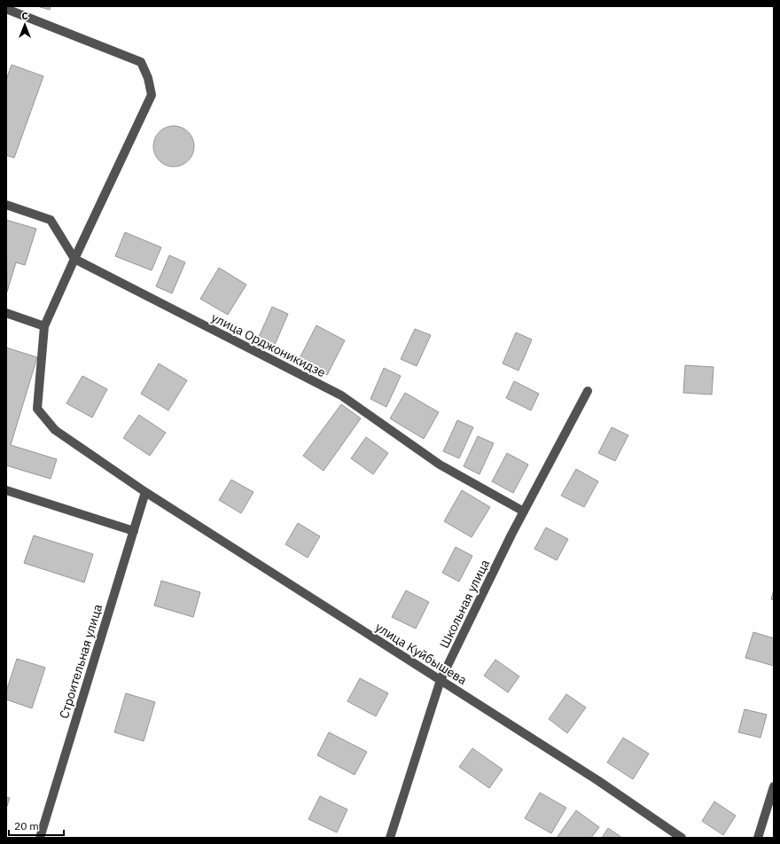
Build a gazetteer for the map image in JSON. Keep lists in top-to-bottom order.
{
  "streets": {
    "street": [
      "улица Орджоникидзе",
      "Школьная улица",
      "улица Куйбышева",
      "Строительная улица"
    ]
  },
  "crossings": [
    ["улица Орджоникидзе", "Школьная улица"],
    ["улица Орджоникидзе", "улица Куйбышева"],
    ["Школьная улица", "улица Куйбышева"],
    ["улица Куйбышева", "Строительная улица"]
  ],
  "scale_bar": "20 m",
  "north": "top"
}
